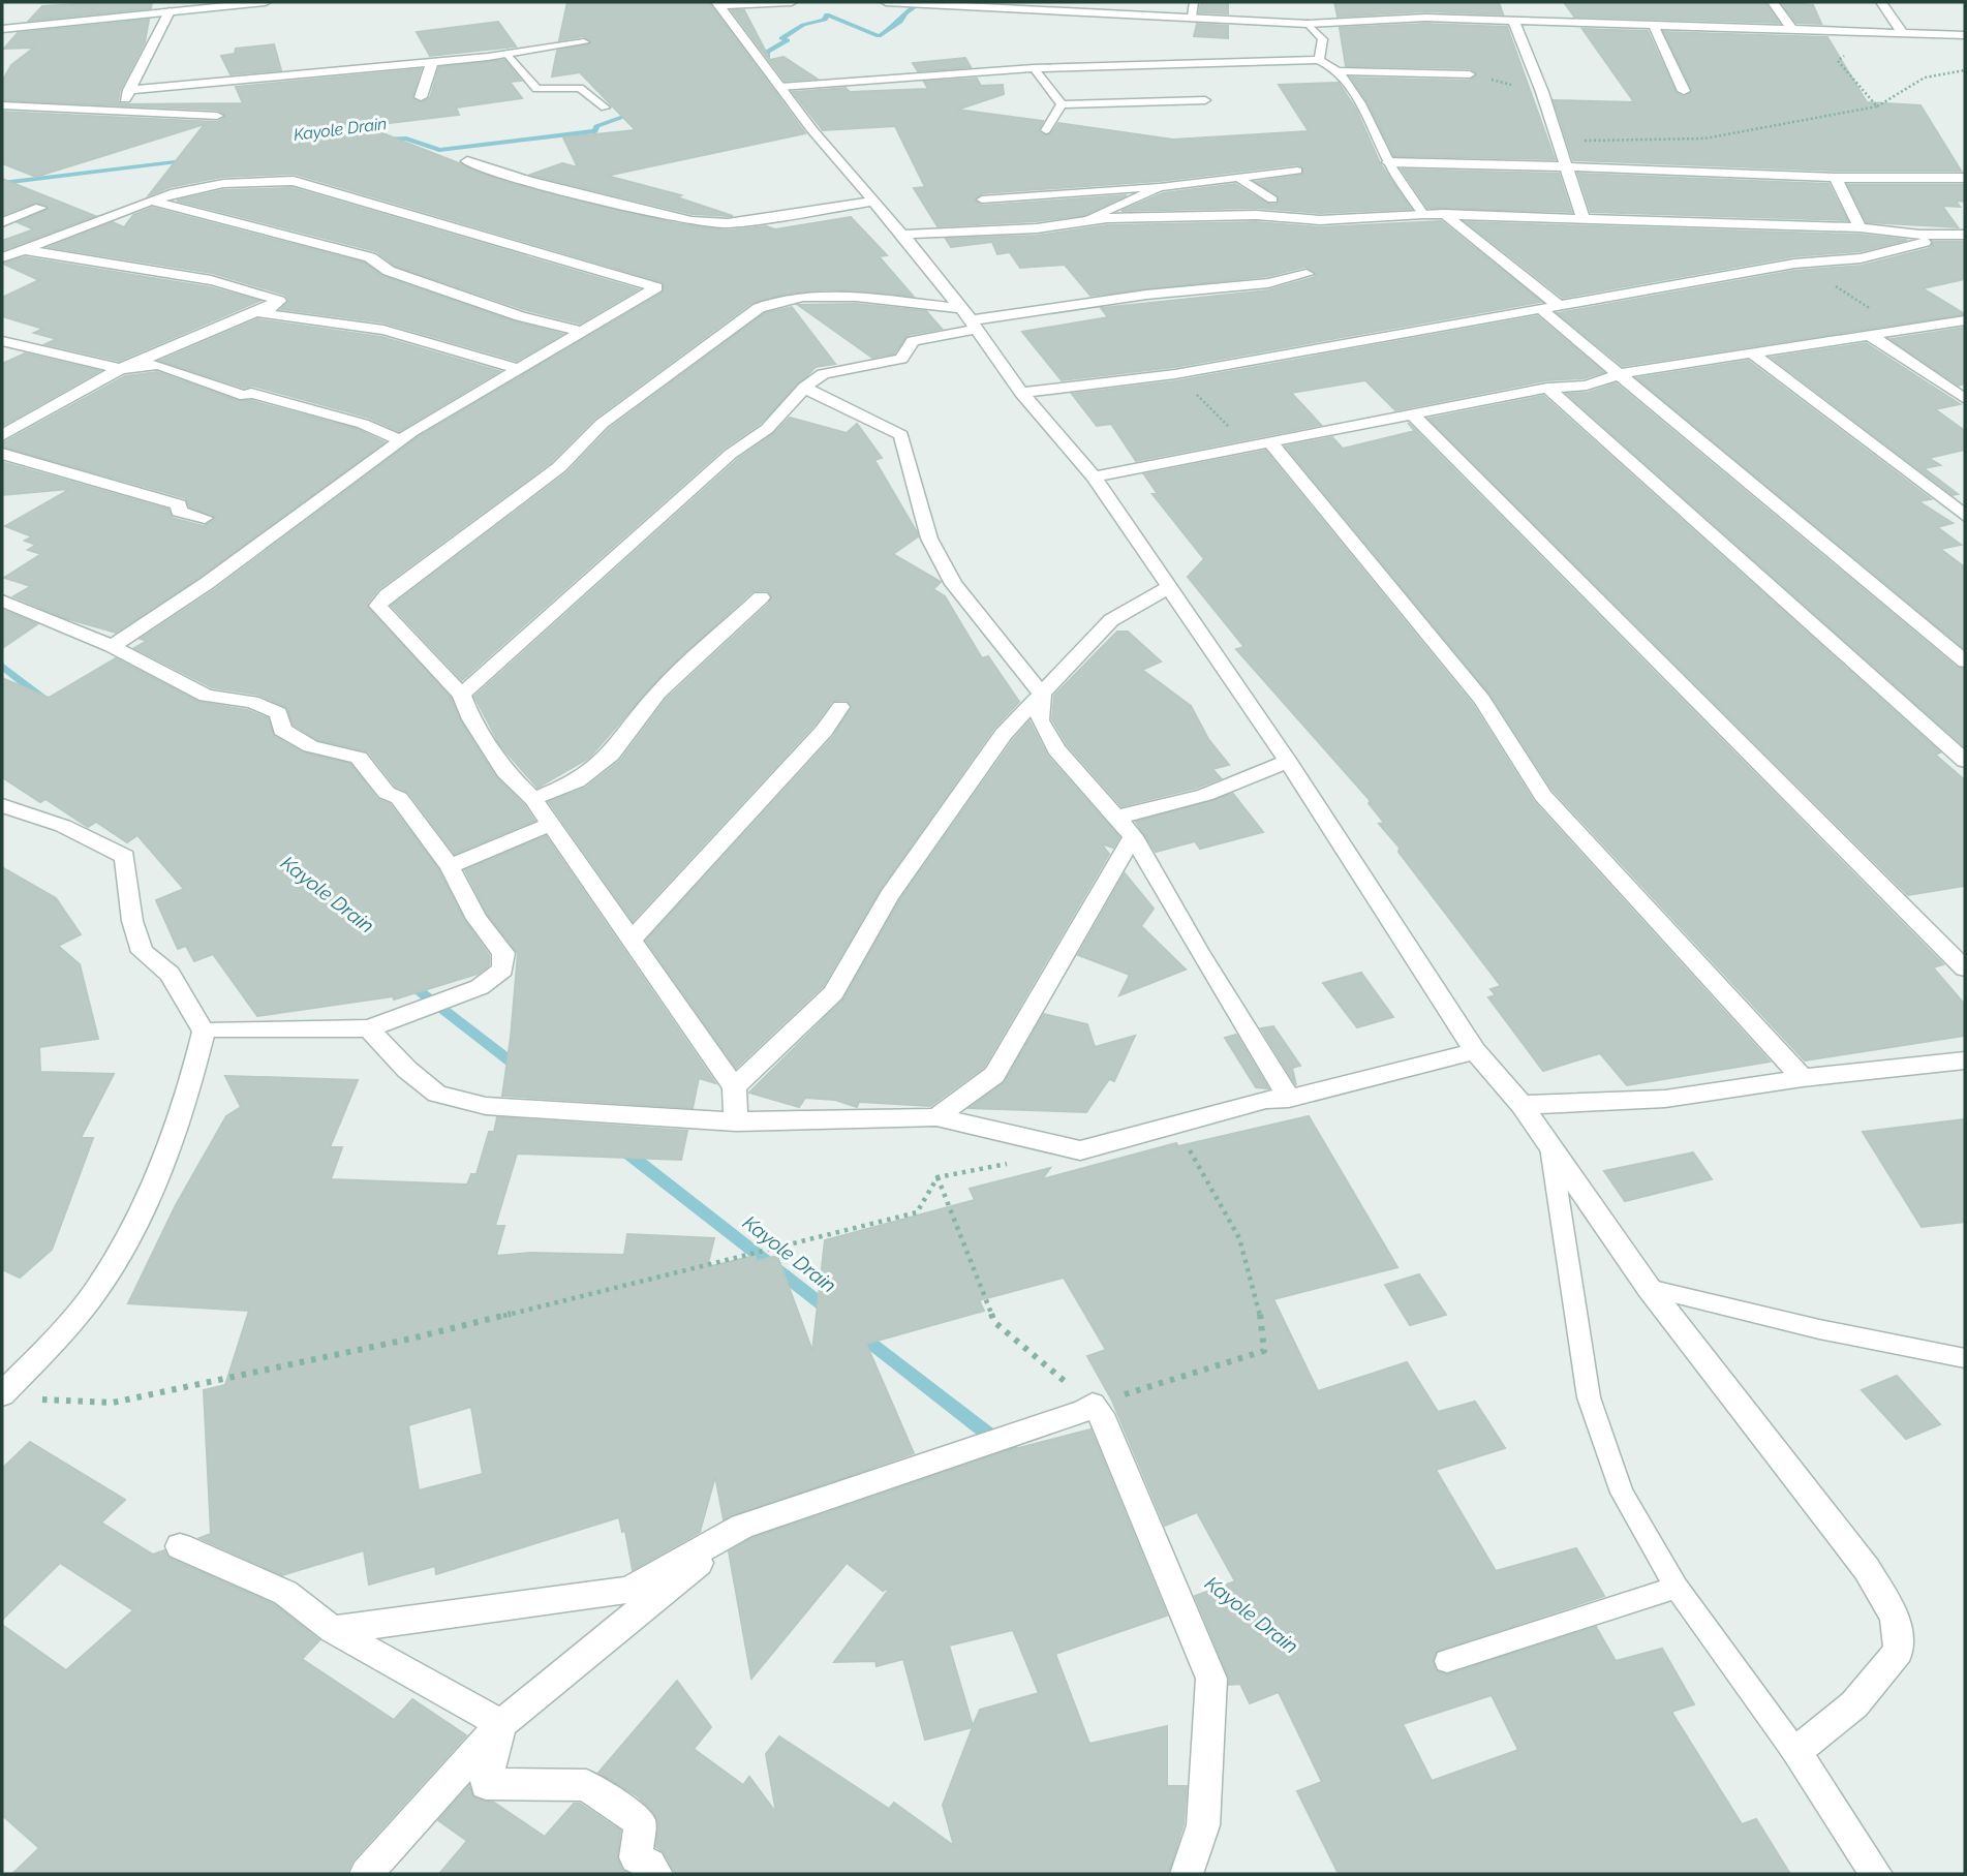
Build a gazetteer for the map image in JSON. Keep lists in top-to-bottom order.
{
  "water": ["Kayole Drain"]
}
